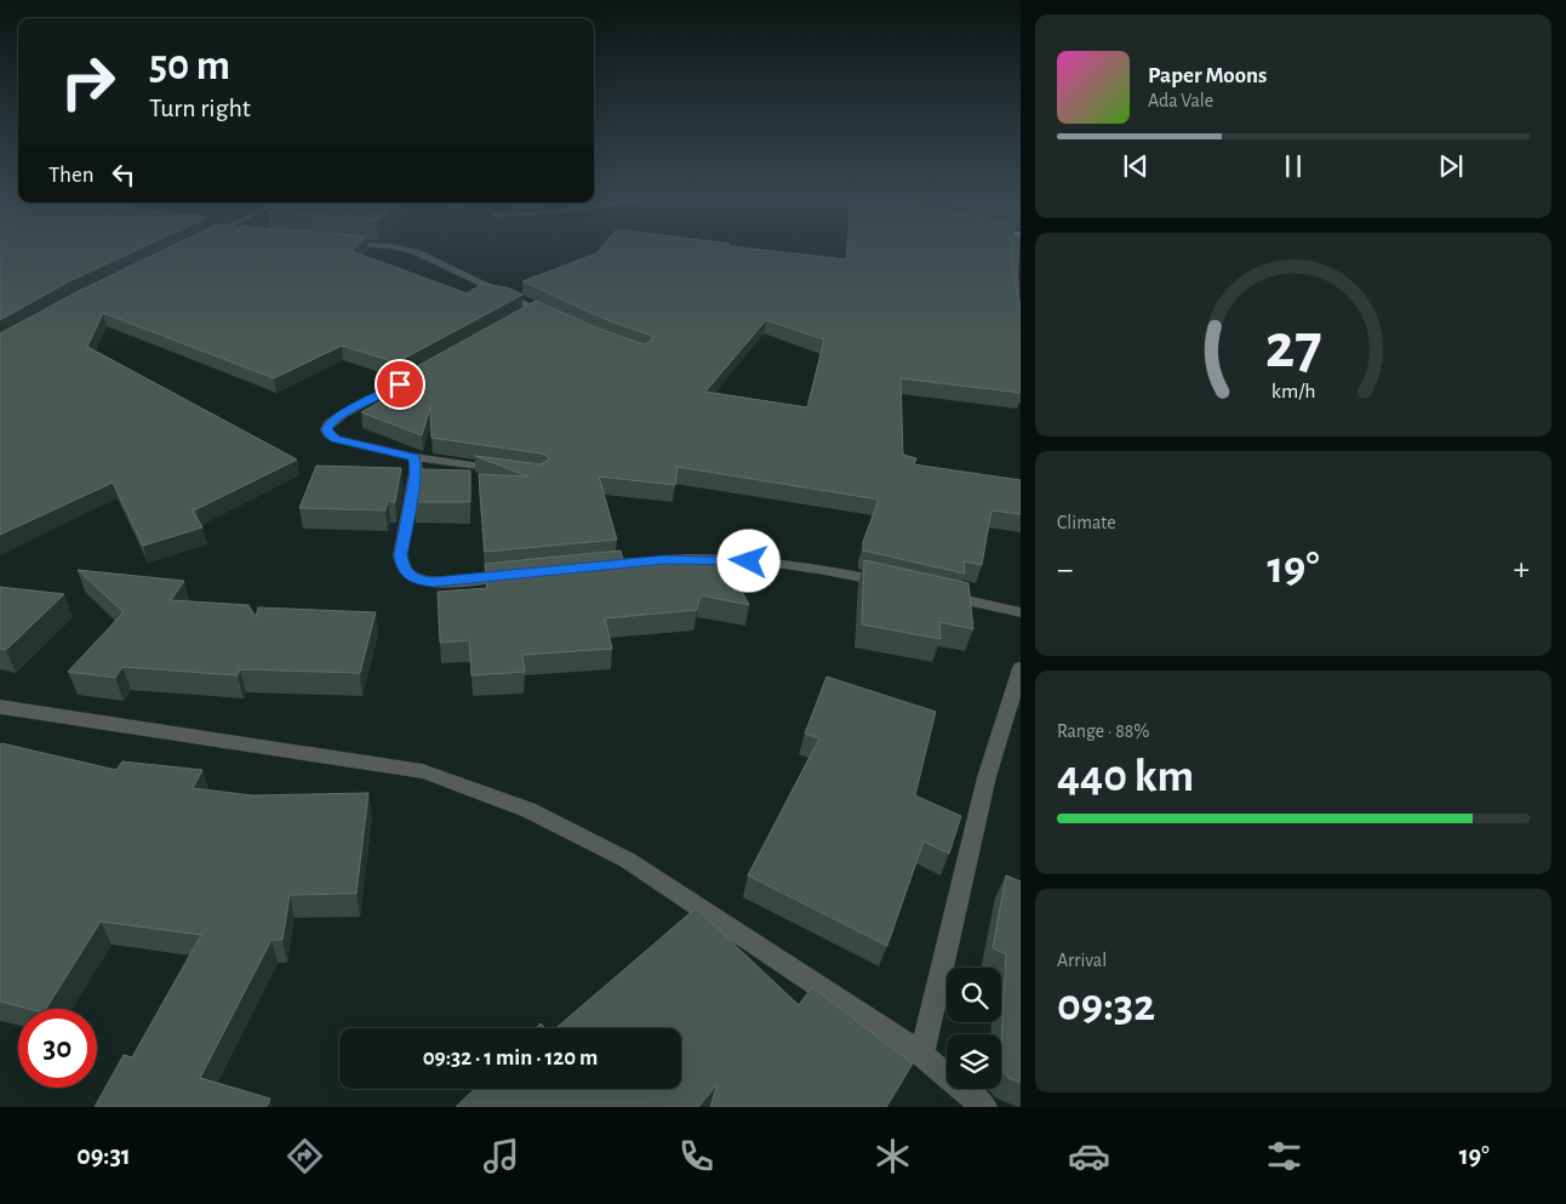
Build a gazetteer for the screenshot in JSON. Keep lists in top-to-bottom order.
{
  "page": {
    "turn": ["50 m", "Turn right"],
    "song": ["Paper Moons", "Ada Vale"],
    "then": "Then",
    "tile": [
      "Climate",
      ["Range · 88%", "440 km"],
      ["Arrival", "09:32"]
    ],
    "heat": ["−", "19°", "+"],
    "limit": "30",
    "trip": "09:32 · 1 min · 120 m",
    "tabs": ["09:31", "19°"],
    "gauge": ["27", "km/h"]
  }
}
